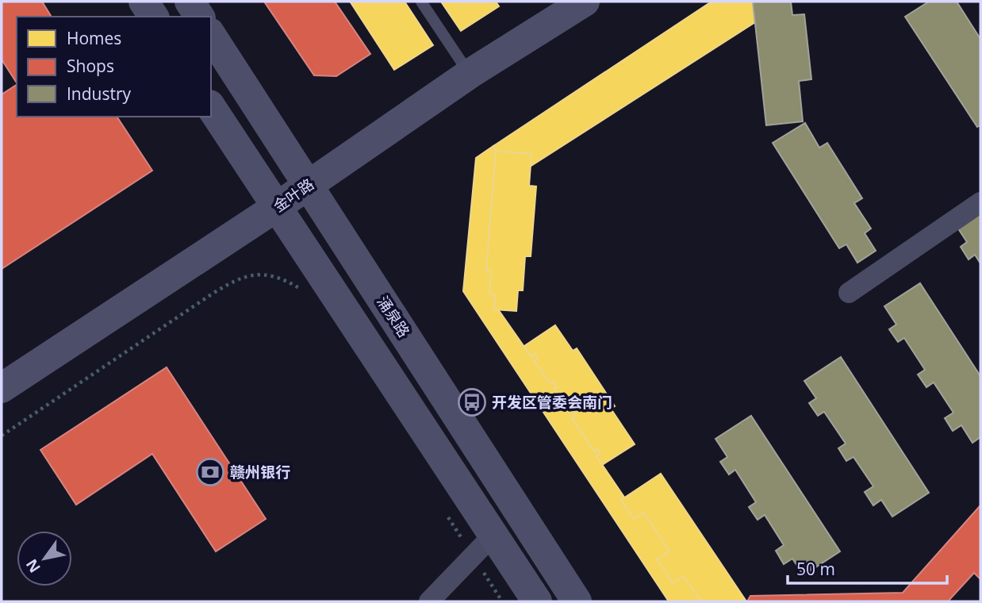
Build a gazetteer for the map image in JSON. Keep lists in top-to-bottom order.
{
  "streets": {
    "main road": ["金叶路", "涌泉路"]
  },
  "crossings": [
    ["金叶路", "涌泉路"]
  ],
  "places": {
    "bus stop": ["开发区管委会南门"],
    "bank": ["赣州银行"]
  },
  "legend": ["Homes", "Shops", "Industry"],
  "scale_bar": "50 m",
  "north": "bottom left"
}
